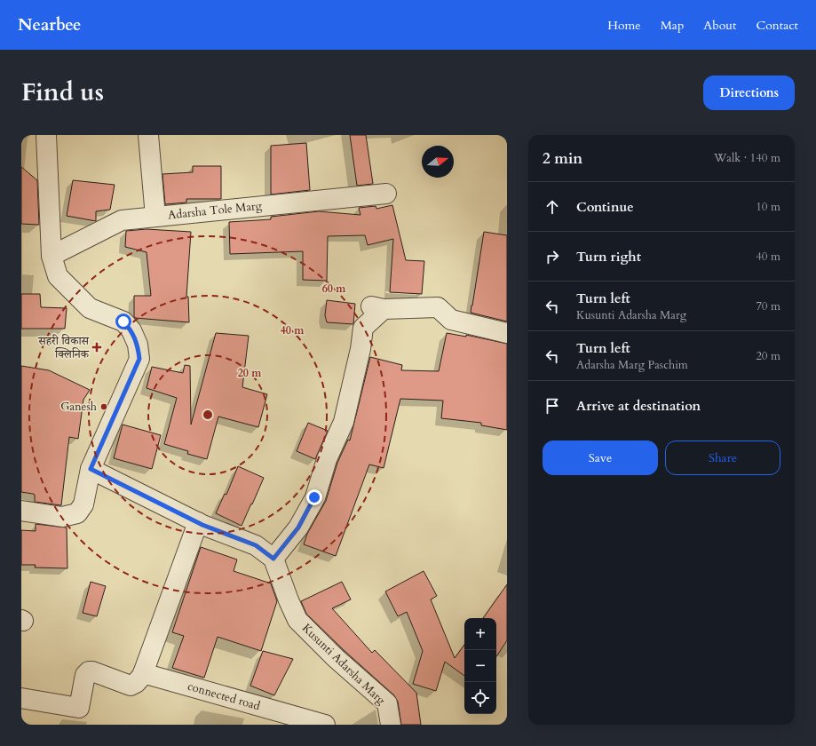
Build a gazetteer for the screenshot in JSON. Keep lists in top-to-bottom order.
{
  "streets": {
    "street": ["Adarsha Tole Marg", "Kusunti Adarsha Marg", "connected road"]
  },
  "places": {
    "health": ["सहरी विकास क्लिनिक"],
    "other": ["Ganesh"]
  },
  "north": "right",
  "page": {
    "header": "Nearbee",
    "nav": [
      "Home",
      "Map",
      "About",
      "Contact"
    ],
    "title": "Find us",
    "buttons": [
      "Directions",
      ["Save", "Share"]
    ],
    "heading": ["2 min", "Walk · 140 m"],
    "list": [
      ["Continue", "10 m"],
      ["Turn right", "40 m"],
      ["Turn left", "Kusunti Adarsha Marg", "70 m"],
      ["Turn left", "Adarsha Marg Paschim", "20 m"],
      "Arrive at destination"
    ],
    "map_buttons": ["+", "−"]
  },
  "rings": ["60 m", "40 m", "20 m"]
}
